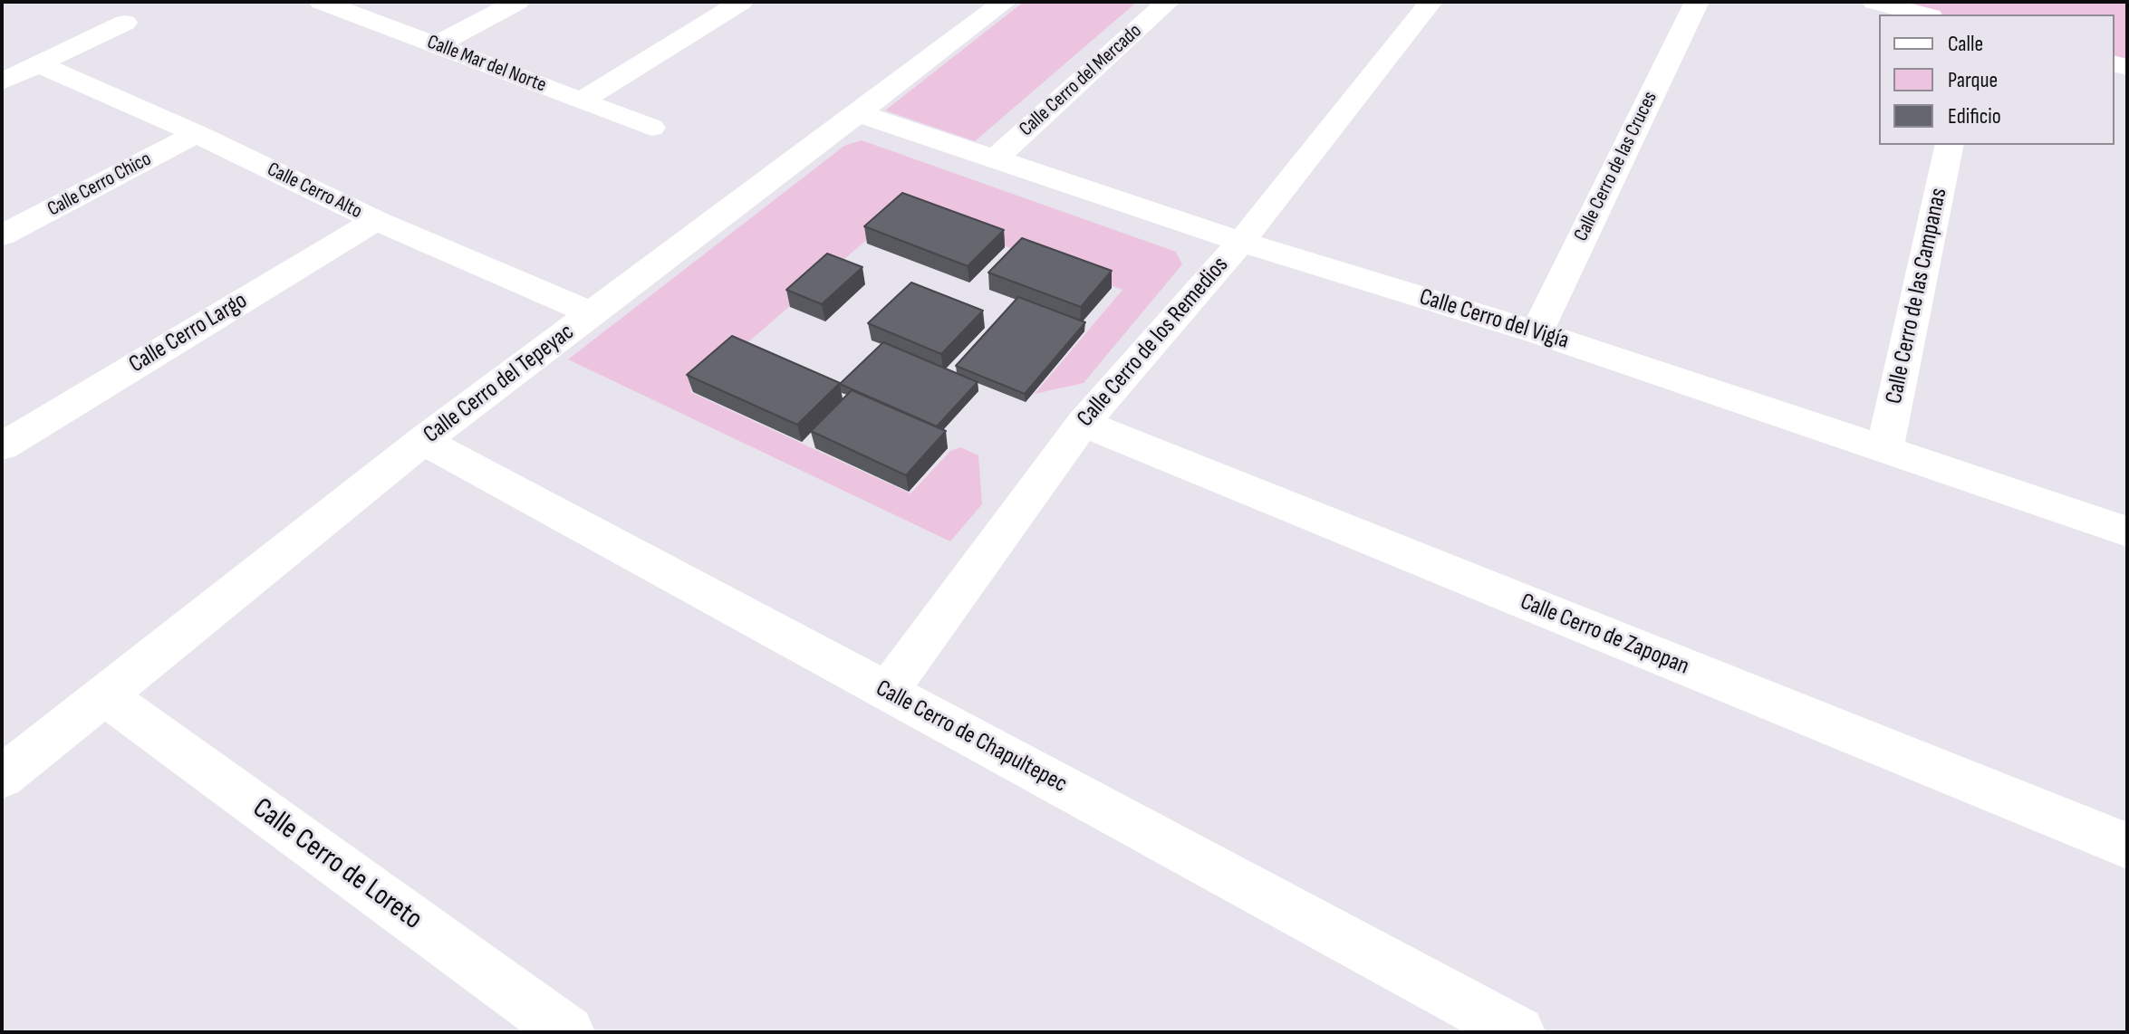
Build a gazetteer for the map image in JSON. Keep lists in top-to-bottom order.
{
  "streets": {
    "street": [
      "Calle Mar del Norte",
      "Calle Cerro del Mercado",
      "Calle Cerro de las Cruces",
      "Calle Cerro Chico",
      "Calle Cerro Alto",
      "Calle Cerro de las Campanas",
      "Calle Cerro del Vigía",
      "Calle Cerro Largo",
      "Calle Cerro de los Remedios",
      "Calle Cerro del Tepeyac",
      "Calle Cerro de Zapopan",
      "Calle Cerro de Chapultepec",
      "Calle Cerro de Loreto"
    ]
  },
  "crossings": [
    ["Calle Cerro del Mercado", "Calle Cerro del Vigía"],
    ["Calle Cerro de las Cruces", "Calle Cerro del Vigía"],
    ["Calle Cerro Chico", "Calle Cerro Alto"],
    ["Calle Cerro Alto", "Calle Cerro Largo"],
    ["Calle Cerro Alto", "Calle Cerro del Tepeyac"],
    ["Calle Cerro de las Campanas", "Calle Cerro del Vigía"],
    ["Calle Cerro del Vigía", "Calle Cerro de los Remedios"],
    ["Calle Cerro del Vigía", "Calle Cerro del Tepeyac"],
    ["Calle Cerro de los Remedios", "Calle Cerro de Zapopan"],
    ["Calle Cerro de los Remedios", "Calle Cerro de Chapultepec"],
    ["Calle Cerro del Tepeyac", "Calle Cerro de Chapultepec"],
    ["Calle Cerro del Tepeyac", "Calle Cerro de Loreto"]
  ],
  "legend": ["Calle", "Parque", "Edificio"]
}
